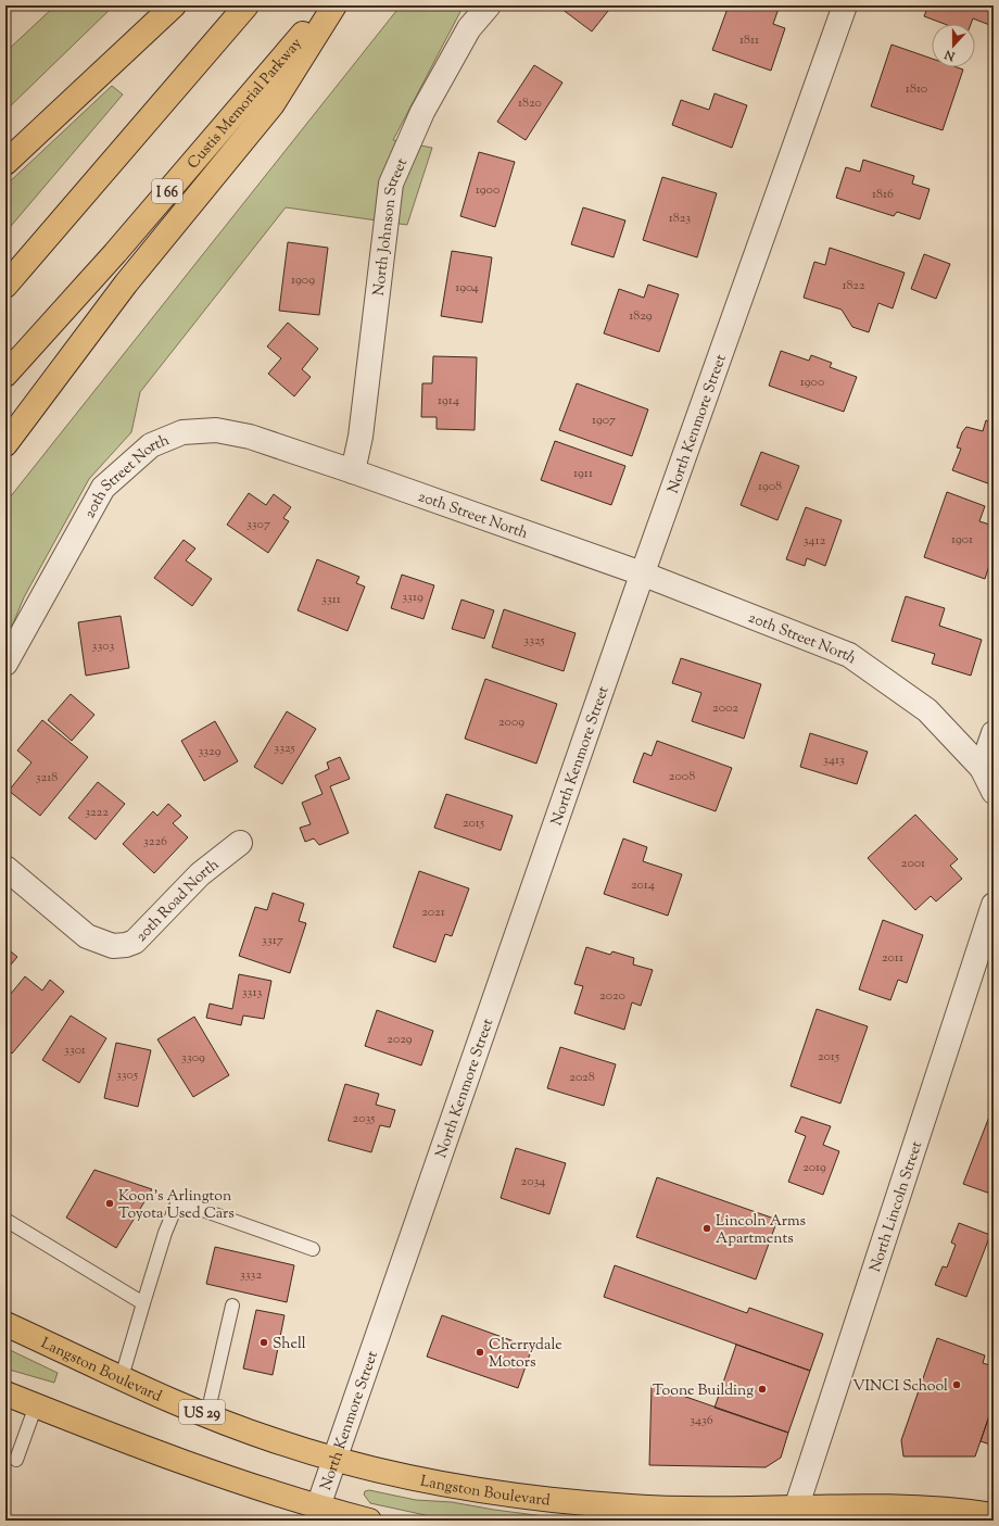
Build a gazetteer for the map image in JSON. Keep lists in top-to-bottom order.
{
  "streets": {
    "main road": [
      "Custis Memorial Parkway",
      "I 66",
      "Langston Boulevard",
      "US 29"
    ],
    "street": [
      "North Johnson Street",
      "North Kenmore Street",
      "20th Street North",
      "20th Road North",
      "North Lincoln Street"
    ]
  },
  "crossings": [
    ["North Johnson Street", "20th Street North"],
    ["North Kenmore Street", "20th Street North"],
    ["North Kenmore Street", "Langston Boulevard"],
    ["North Lincoln Street", "Langston Boulevard"]
  ],
  "places": [
    "Koon's Arlington Toyota Used Cars",
    "Lincoln Arms Apartments",
    "Shell",
    "Cherrydale Motors",
    "VINCI School",
    "Toone Building"
  ],
  "house_numbers": [
    "1811",
    "1810",
    "1820",
    "1900",
    "1816",
    "1823",
    "1909",
    "1822",
    "1904",
    "1829",
    "1900",
    "1914",
    "1907",
    "1911",
    "1908",
    "3307",
    "1901",
    "3412",
    "3319",
    "3311",
    "3325",
    "3303",
    "2002",
    "2009",
    "3325",
    "3329",
    "3413",
    "2008",
    "3218",
    "3222",
    "2015",
    "3226",
    "2001",
    "2014",
    "2021",
    "3317",
    "2011",
    "3313",
    "2020",
    "2029",
    "3301",
    "2015",
    "3309",
    "3305",
    "2028",
    "2035",
    "2019",
    "2034",
    "3332",
    "3436"
  ],
  "north": "bottom"
}
